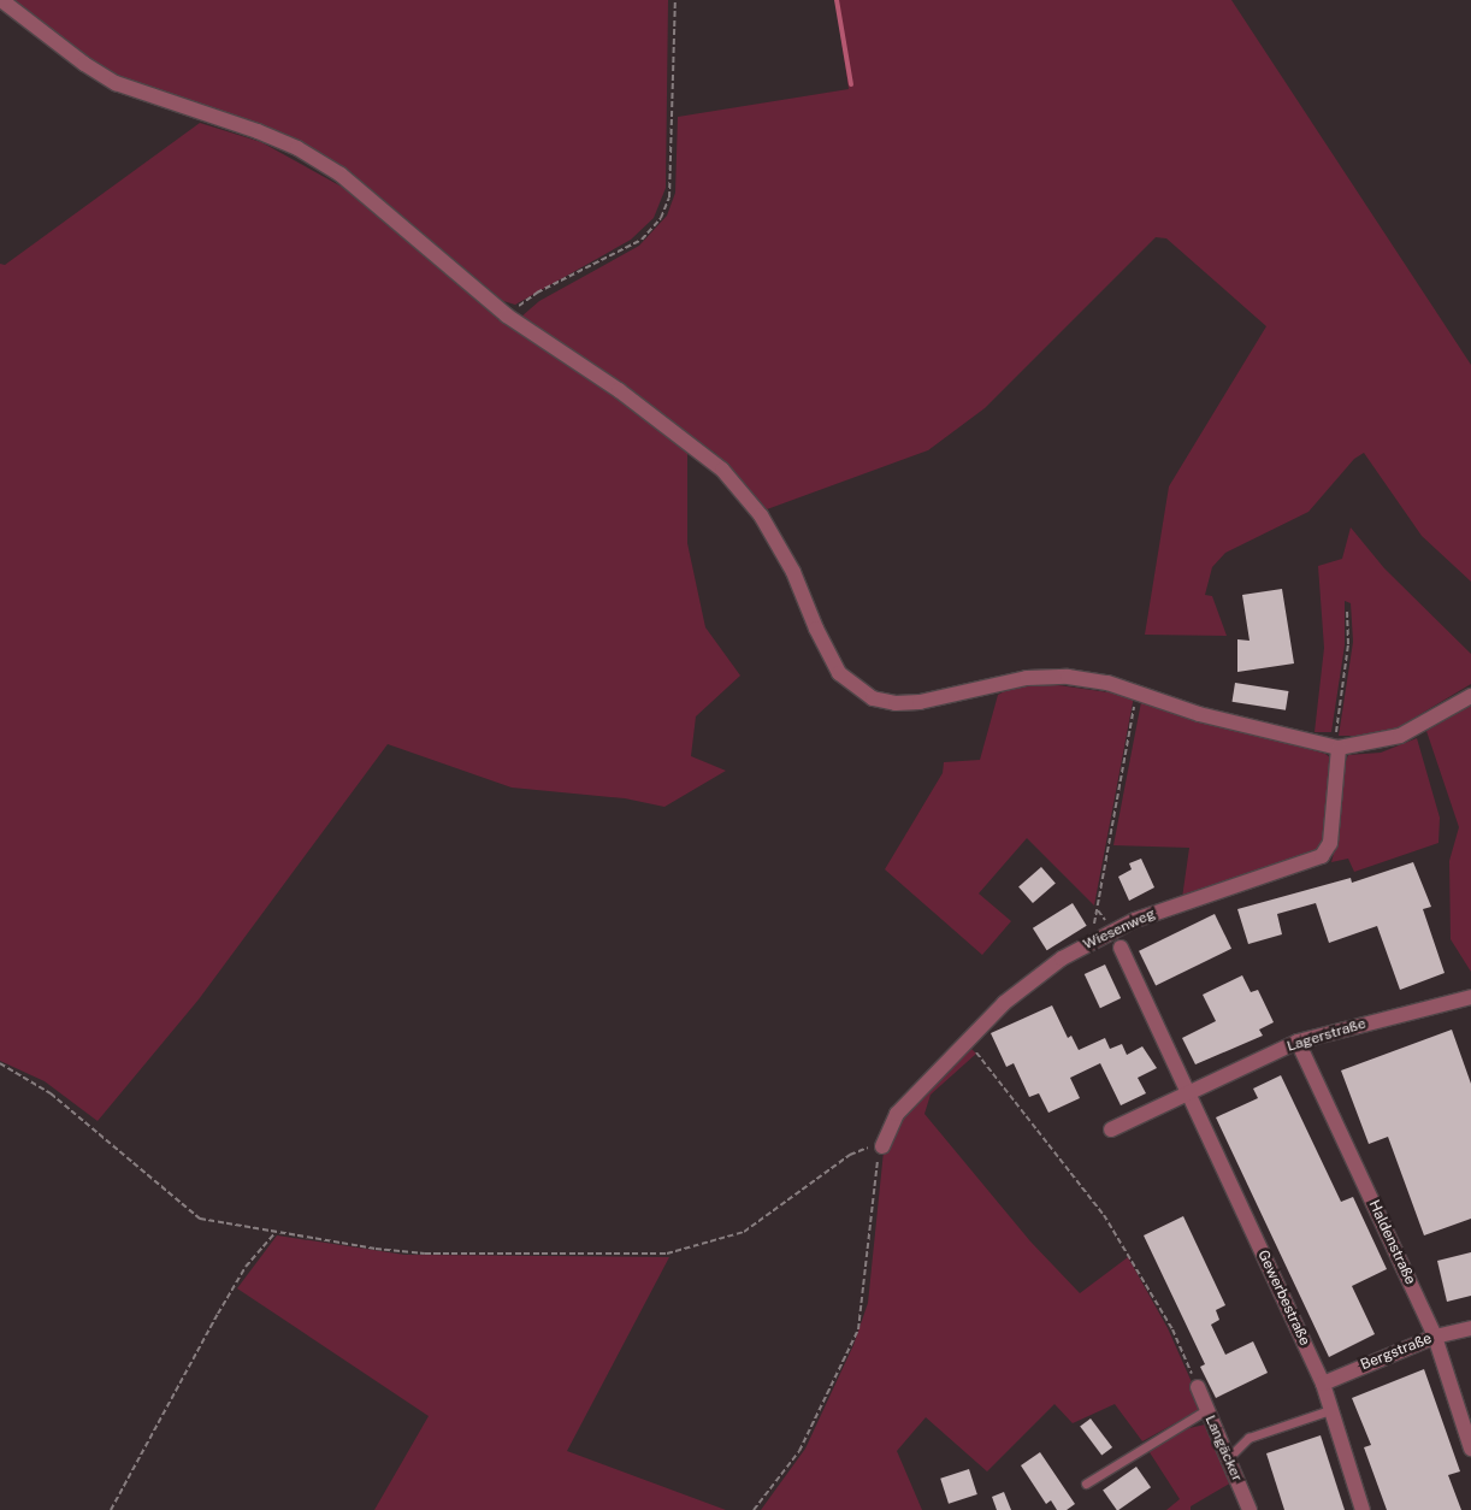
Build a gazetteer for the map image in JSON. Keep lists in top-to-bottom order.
{
  "streets": {
    "street": [
      "Wiesenweg",
      "Lagerstraße",
      "Haldenstraße",
      "Gewerbestraße",
      "Bergstraße",
      "Langäcker"
    ]
  },
  "crossings": [
    ["Lagerstraße", "Haldenstraße"],
    ["Lagerstraße", "Gewerbestraße"],
    ["Haldenstraße", "Bergstraße"],
    ["Gewerbestraße", "Bergstraße"]
  ]
}
